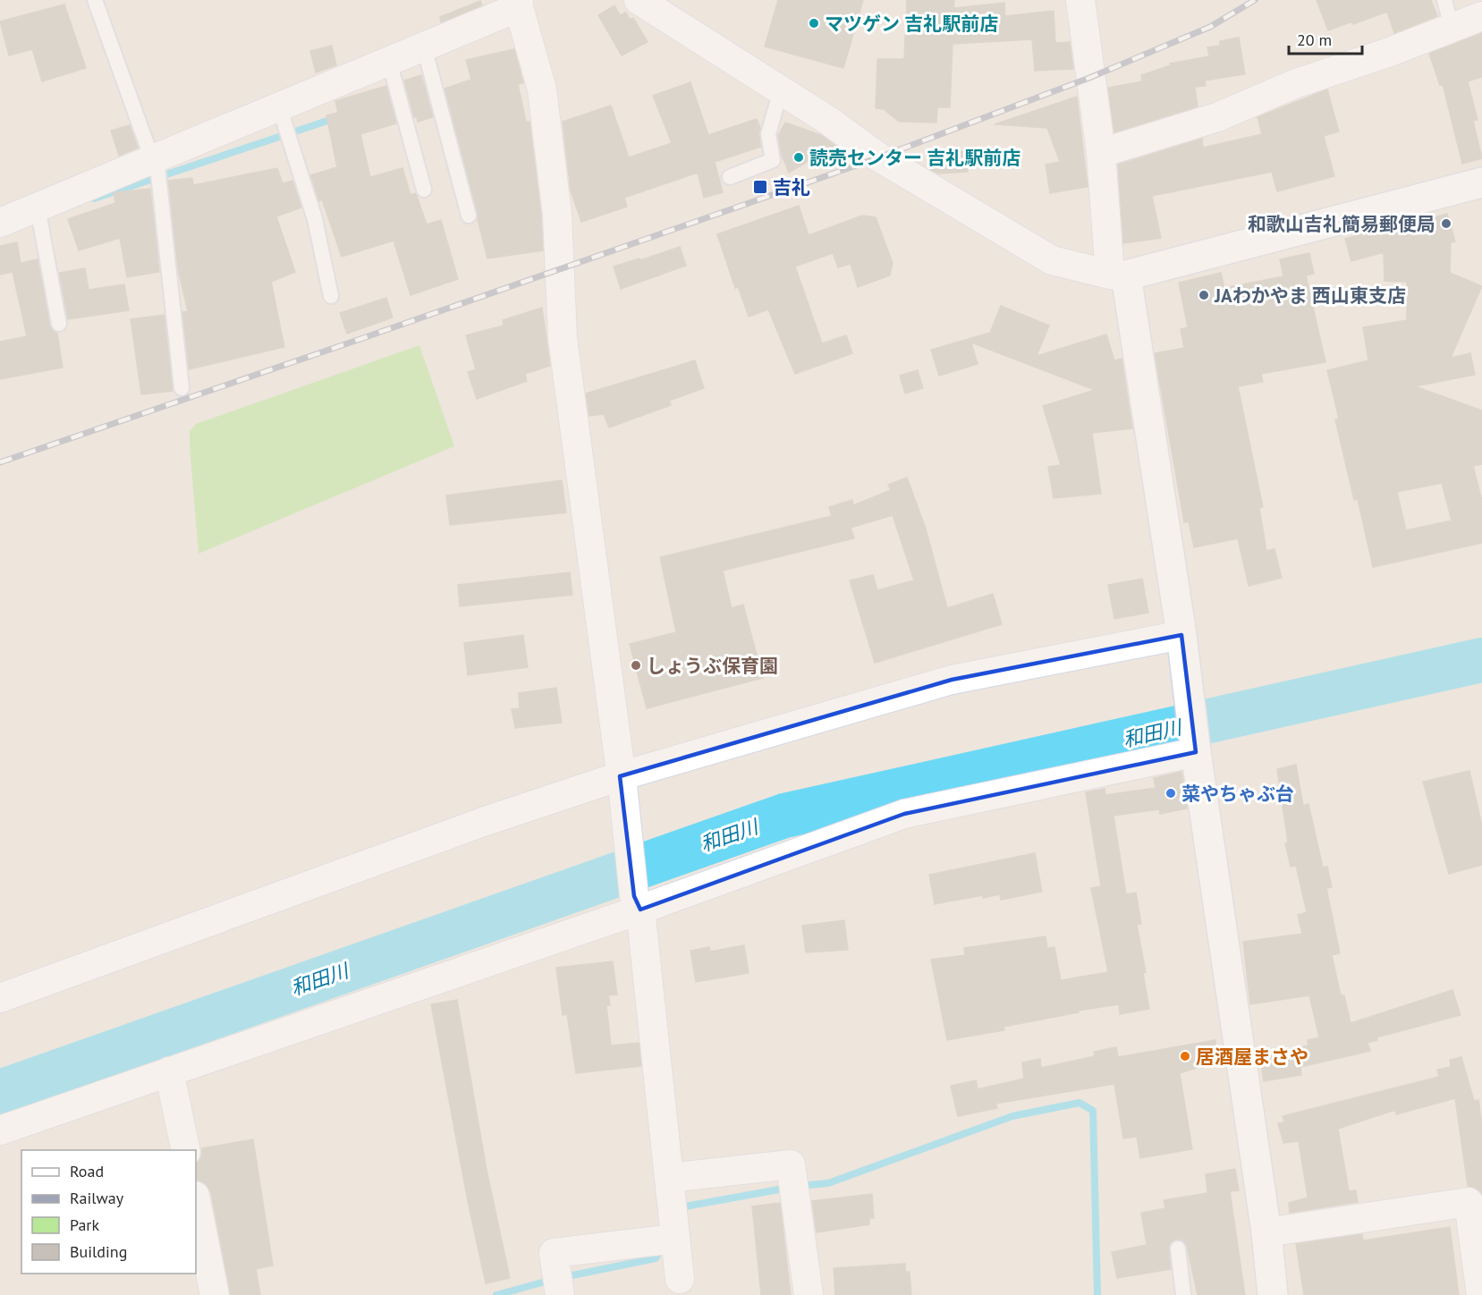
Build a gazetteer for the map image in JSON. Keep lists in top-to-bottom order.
{
  "water": ["和田川"],
  "places": {
    "other": [
      "マツゲン 吉礼駅前店",
      "読売センター 吉礼駅前店",
      "和歌山吉礼簡易郵便局",
      "JAわかやま 西山東支店",
      "しょうぶ保育園",
      "菜やちゃぶ台",
      "居酒屋まさや"
    ],
    "transit": ["吉礼"]
  },
  "legend": [
    "Road",
    "Railway",
    "Park",
    "Building"
  ],
  "scale_bar": "20 m"
}
